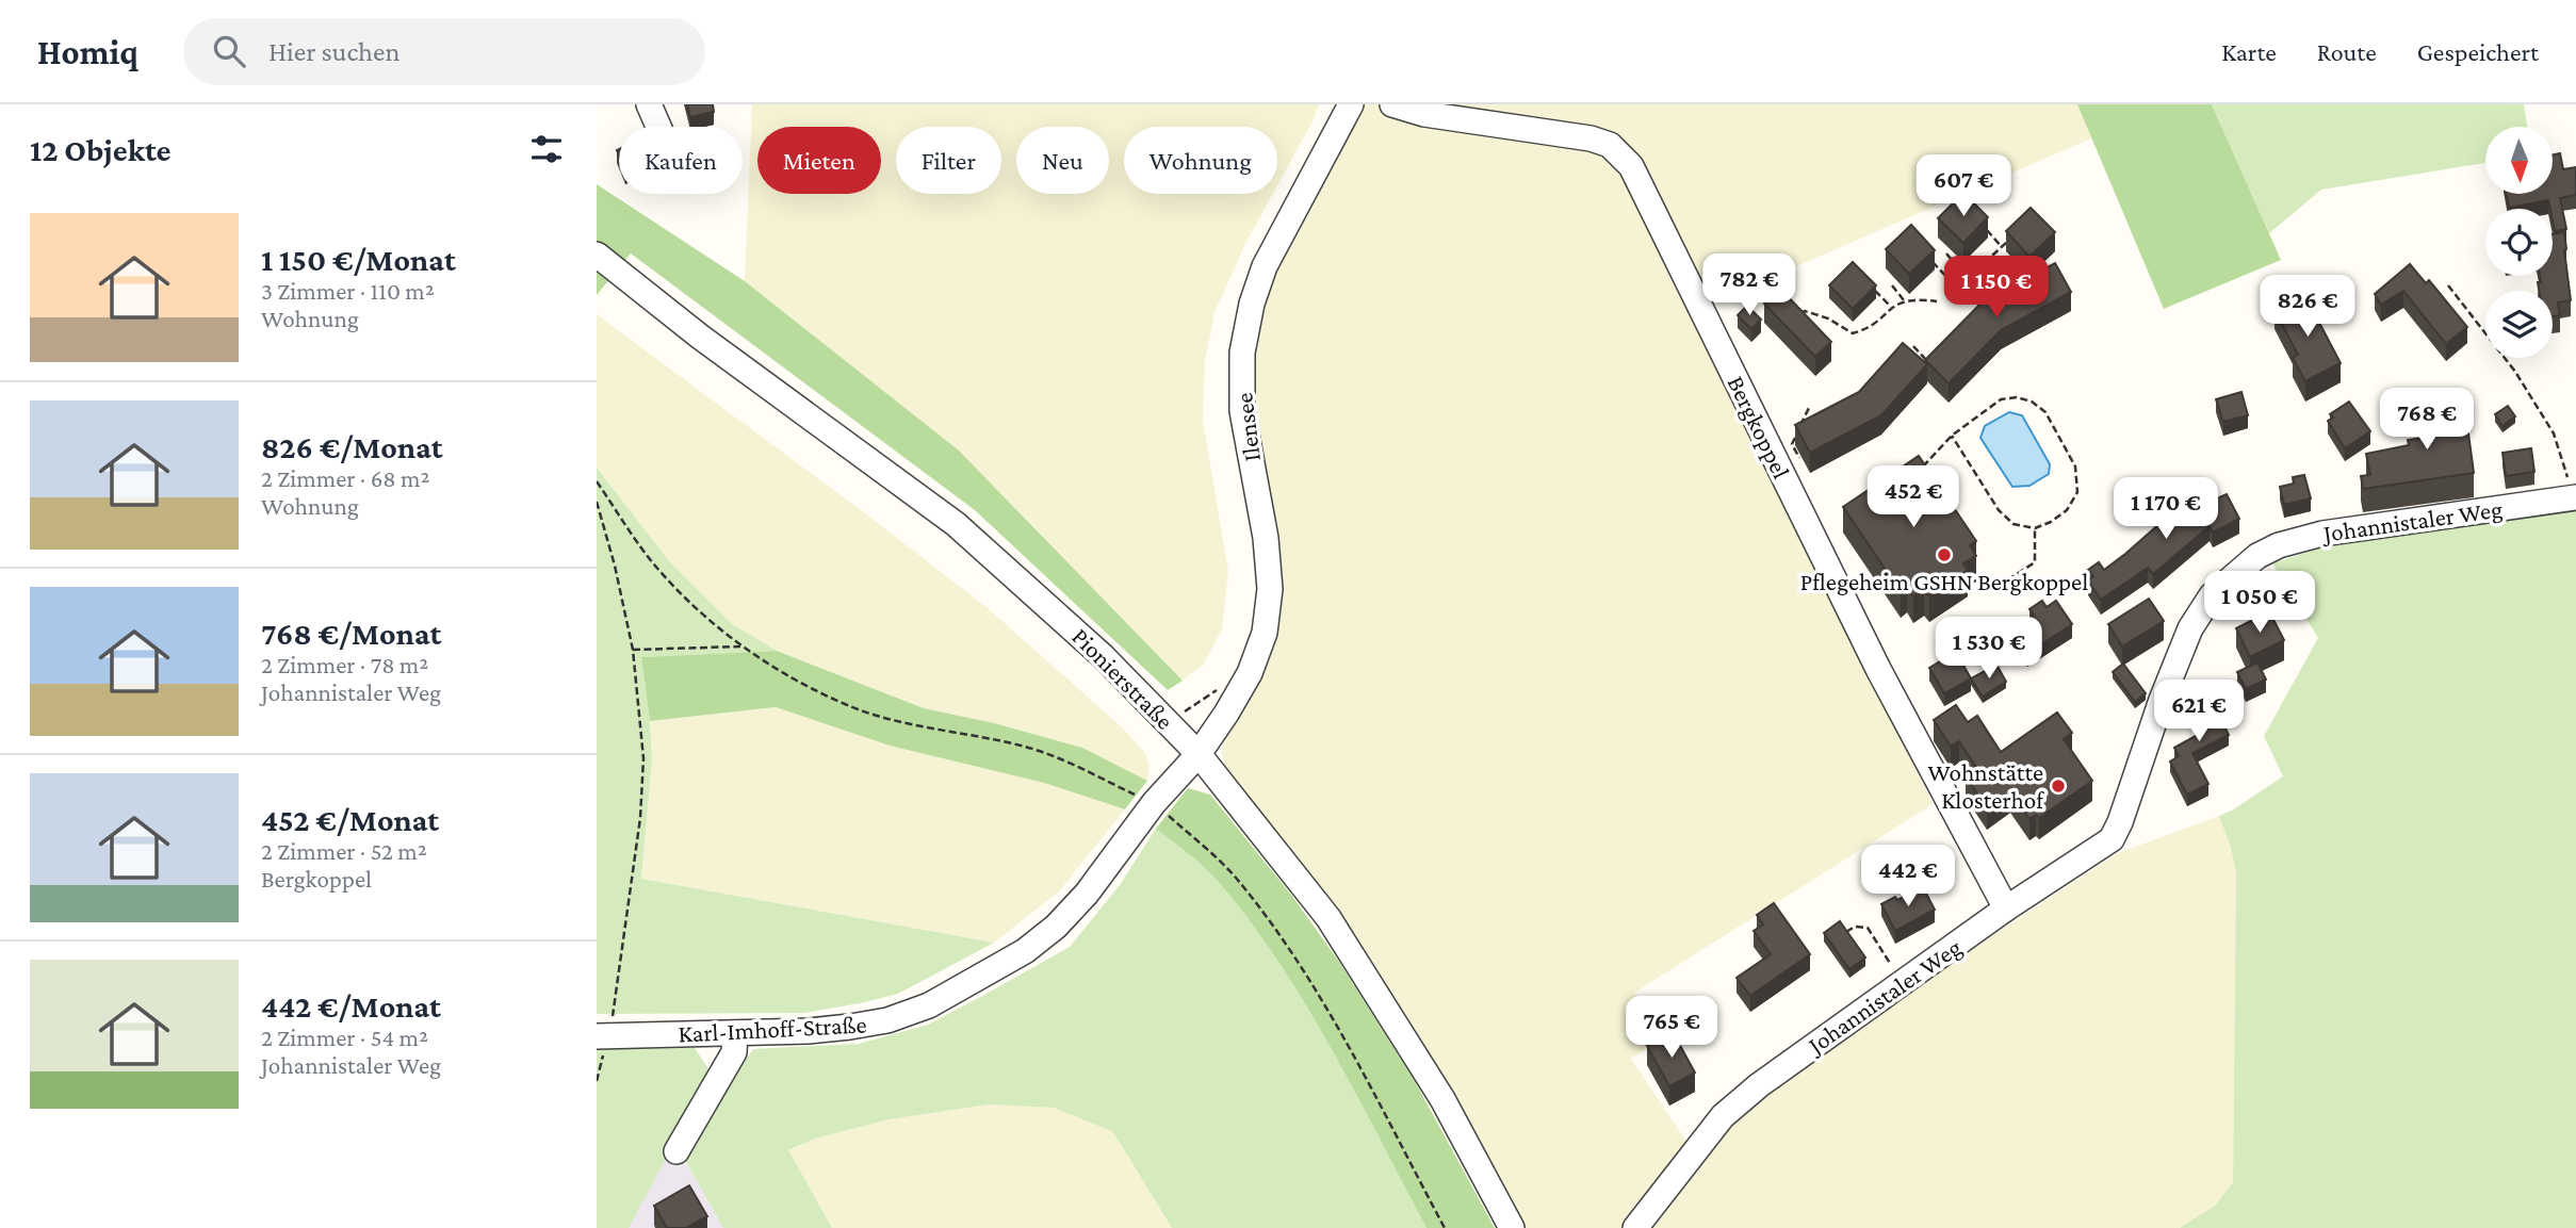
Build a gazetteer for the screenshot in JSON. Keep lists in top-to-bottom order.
{
  "streets": {
    "street": [
      "Ilensee",
      "Bergkoppel",
      "Johannistaler Weg",
      "Pionierstraße",
      "Karl-Imhoff-Straße"
    ]
  },
  "crossings": [
    ["Ilensee", "Pionierstraße"],
    ["Ilensee", "Karl-Imhoff-Straße"],
    ["Bergkoppel", "Johannistaler Weg"],
    ["Pionierstraße", "Karl-Imhoff-Straße"]
  ],
  "places": ["Pflegeheim GSHN Bergkoppel", "Wohnstätte Klosterhof"],
  "north": "bottom",
  "page": {
    "header": "Homiq",
    "search": "Hier suchen",
    "nav": ["Karte", "Route", "Gespeichert"],
    "heading": "12 Objekte",
    "chip": [
      "Kaufen",
      "Mieten",
      "Filter",
      "Neu",
      "Wohnung"
    ],
    "price": [
      "607 €",
      "782 €",
      "1 150 €",
      "826 €",
      "768 €",
      "452 €",
      "1 170 €",
      "1 050 €",
      "1 530 €",
      "621 €",
      "442 €",
      "765 €"
    ],
    "list": [
      {
        "name": "1 150 €/Monat",
        "note": "3 Zimmer · 110 m² · Wohnung"
      },
      {
        "name": "826 €/Monat",
        "note": "2 Zimmer · 68 m² · Wohnung"
      },
      {
        "name": "768 €/Monat",
        "note": "2 Zimmer · 78 m² · Johannistaler Weg"
      },
      {
        "name": "452 €/Monat",
        "note": "2 Zimmer · 52 m² · Bergkoppel"
      },
      {
        "name": "442 €/Monat",
        "note": "2 Zimmer · 54 m² · Johannistaler Weg"
      }
    ]
  }
}
